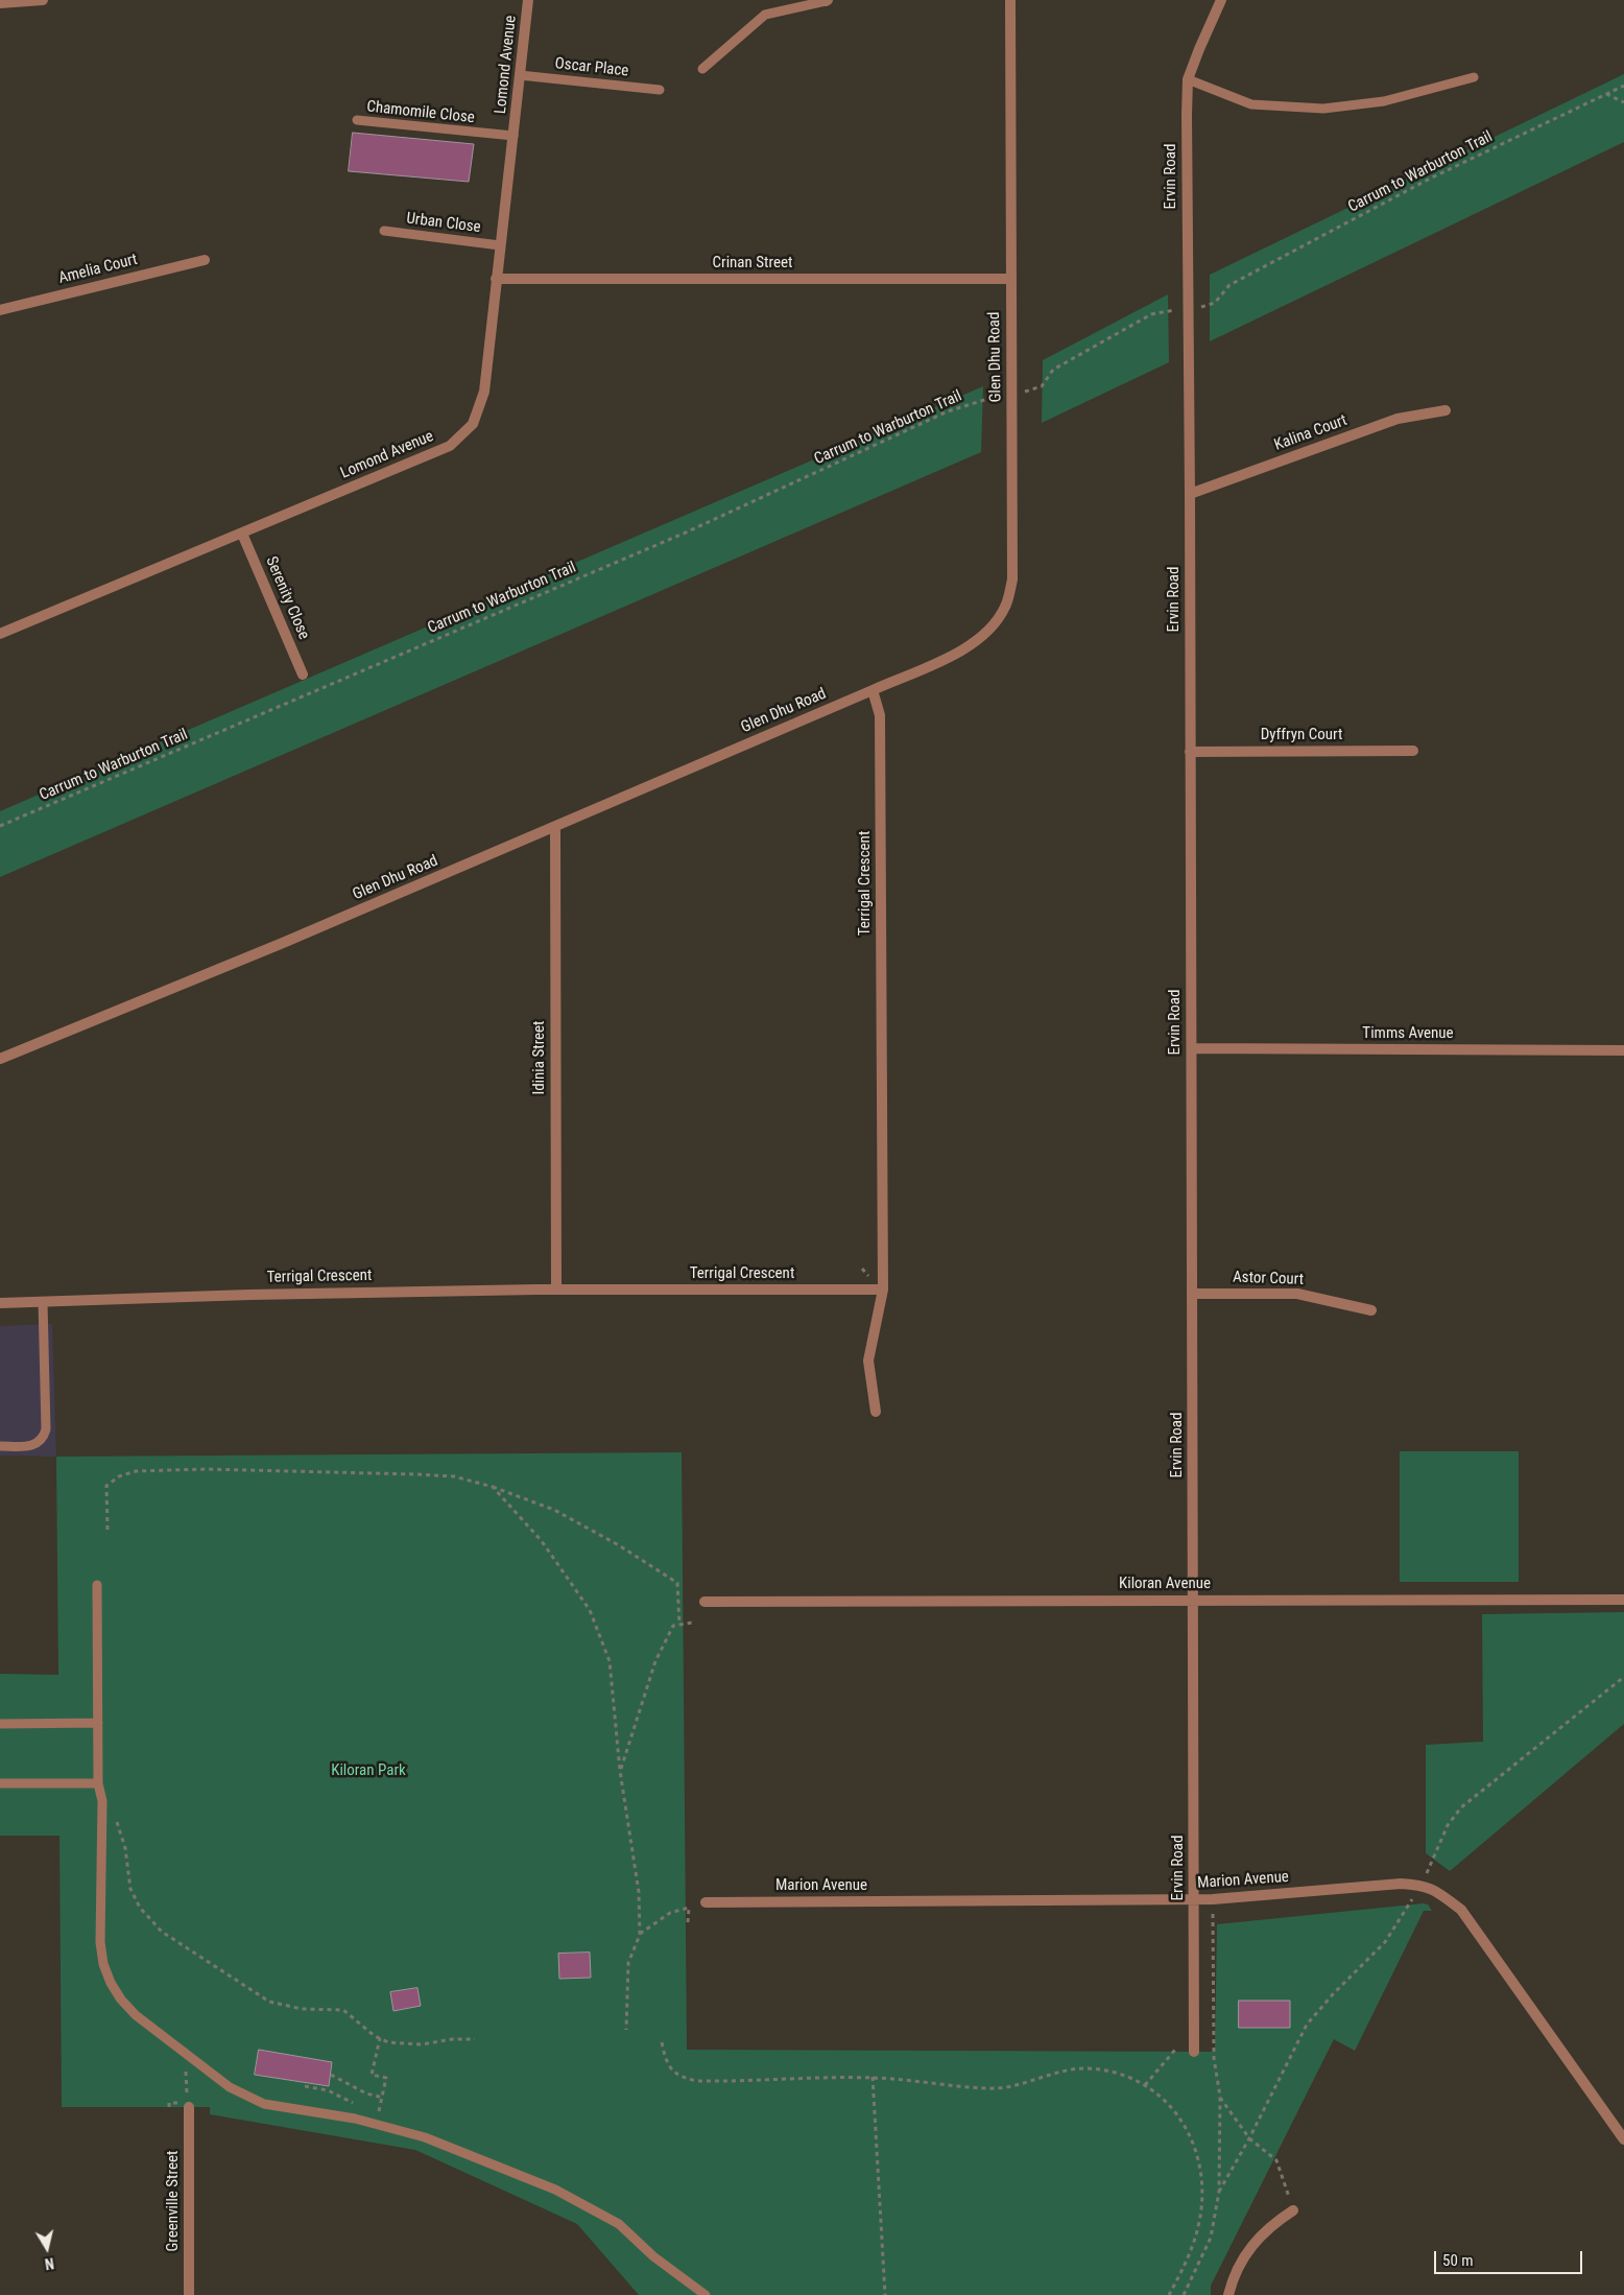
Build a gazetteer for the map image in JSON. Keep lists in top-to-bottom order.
{
  "streets": {
    "street": [
      "Lomond Avenue",
      "Ervin Road",
      "Crinan Street",
      "Amelia Court",
      "Glen Dhu Road",
      "Kalina Court",
      "Serenity Close",
      "Dyffryn Court",
      "Terrigal Crescent",
      "Timms Avenue",
      "Idinia Street",
      "Astor Court",
      "Kiloran Avenue",
      "Marion Avenue",
      "Greenville Street"
    ],
    "lane": ["Oscar Place", "Chamomile Close", "Urban Close"],
    "path": ["Carrum to Warburton Trail"]
  },
  "crossings": [
    ["Lomond Avenue", "Oscar Place"],
    ["Lomond Avenue", "Chamomile Close"],
    ["Lomond Avenue", "Urban Close"],
    ["Lomond Avenue", "Crinan Street"],
    ["Lomond Avenue", "Serenity Close"],
    ["Carrum to Warburton Trail", "Glen Dhu Road"],
    ["Ervin Road", "Kalina Court"],
    ["Ervin Road", "Dyffryn Court"],
    ["Ervin Road", "Timms Avenue"],
    ["Ervin Road", "Astor Court"],
    ["Ervin Road", "Kiloran Avenue"],
    ["Ervin Road", "Marion Avenue"],
    ["Crinan Street", "Glen Dhu Road"],
    ["Glen Dhu Road", "Terrigal Crescent"],
    ["Glen Dhu Road", "Idinia Street"],
    ["Terrigal Crescent", "Idinia Street"]
  ],
  "parks": ["Kiloran Park"],
  "scale_bar": "50 m",
  "north": "bottom"
}
